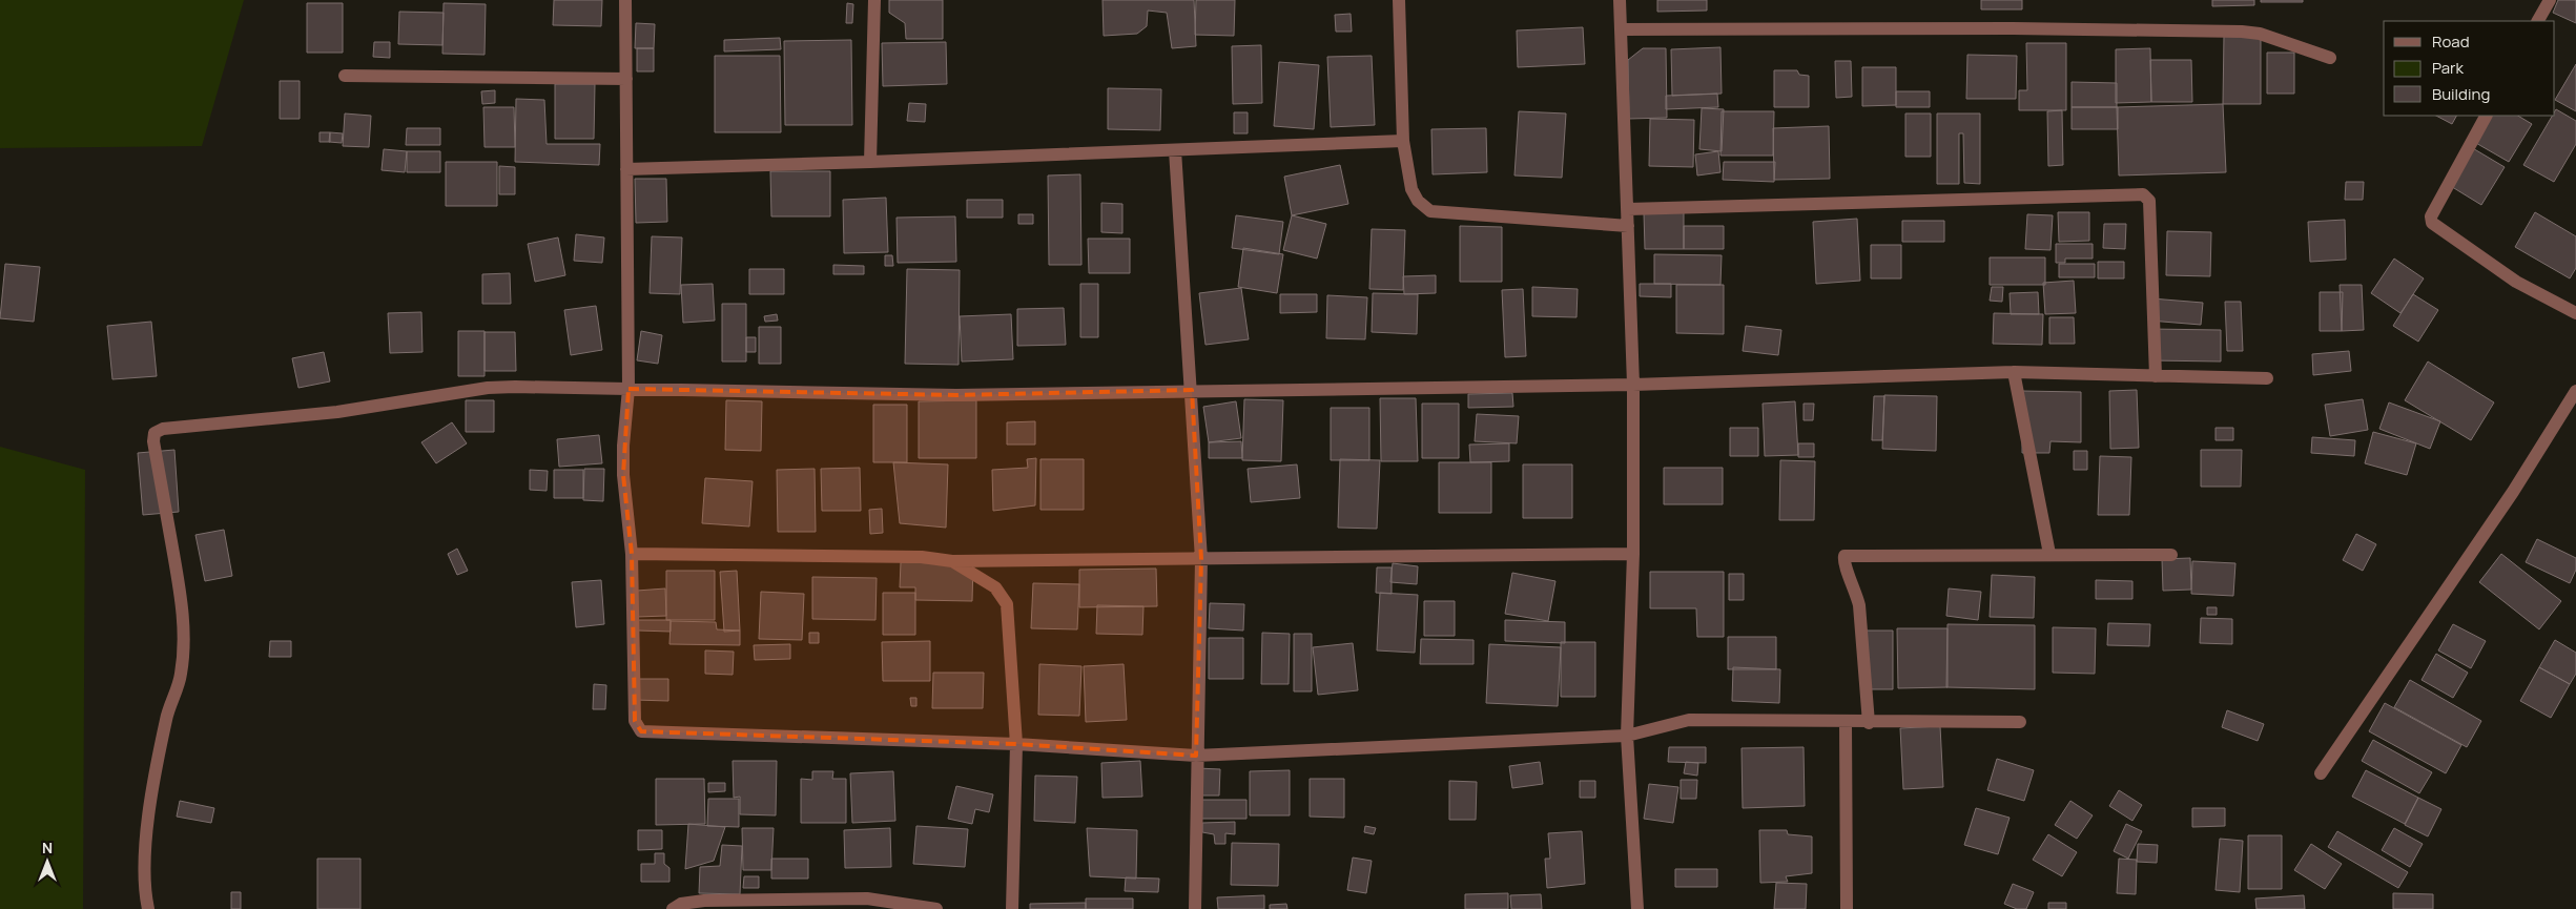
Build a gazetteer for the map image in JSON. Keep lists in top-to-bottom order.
{
  "legend": ["Road", "Park", "Building"],
  "north": "top"
}
